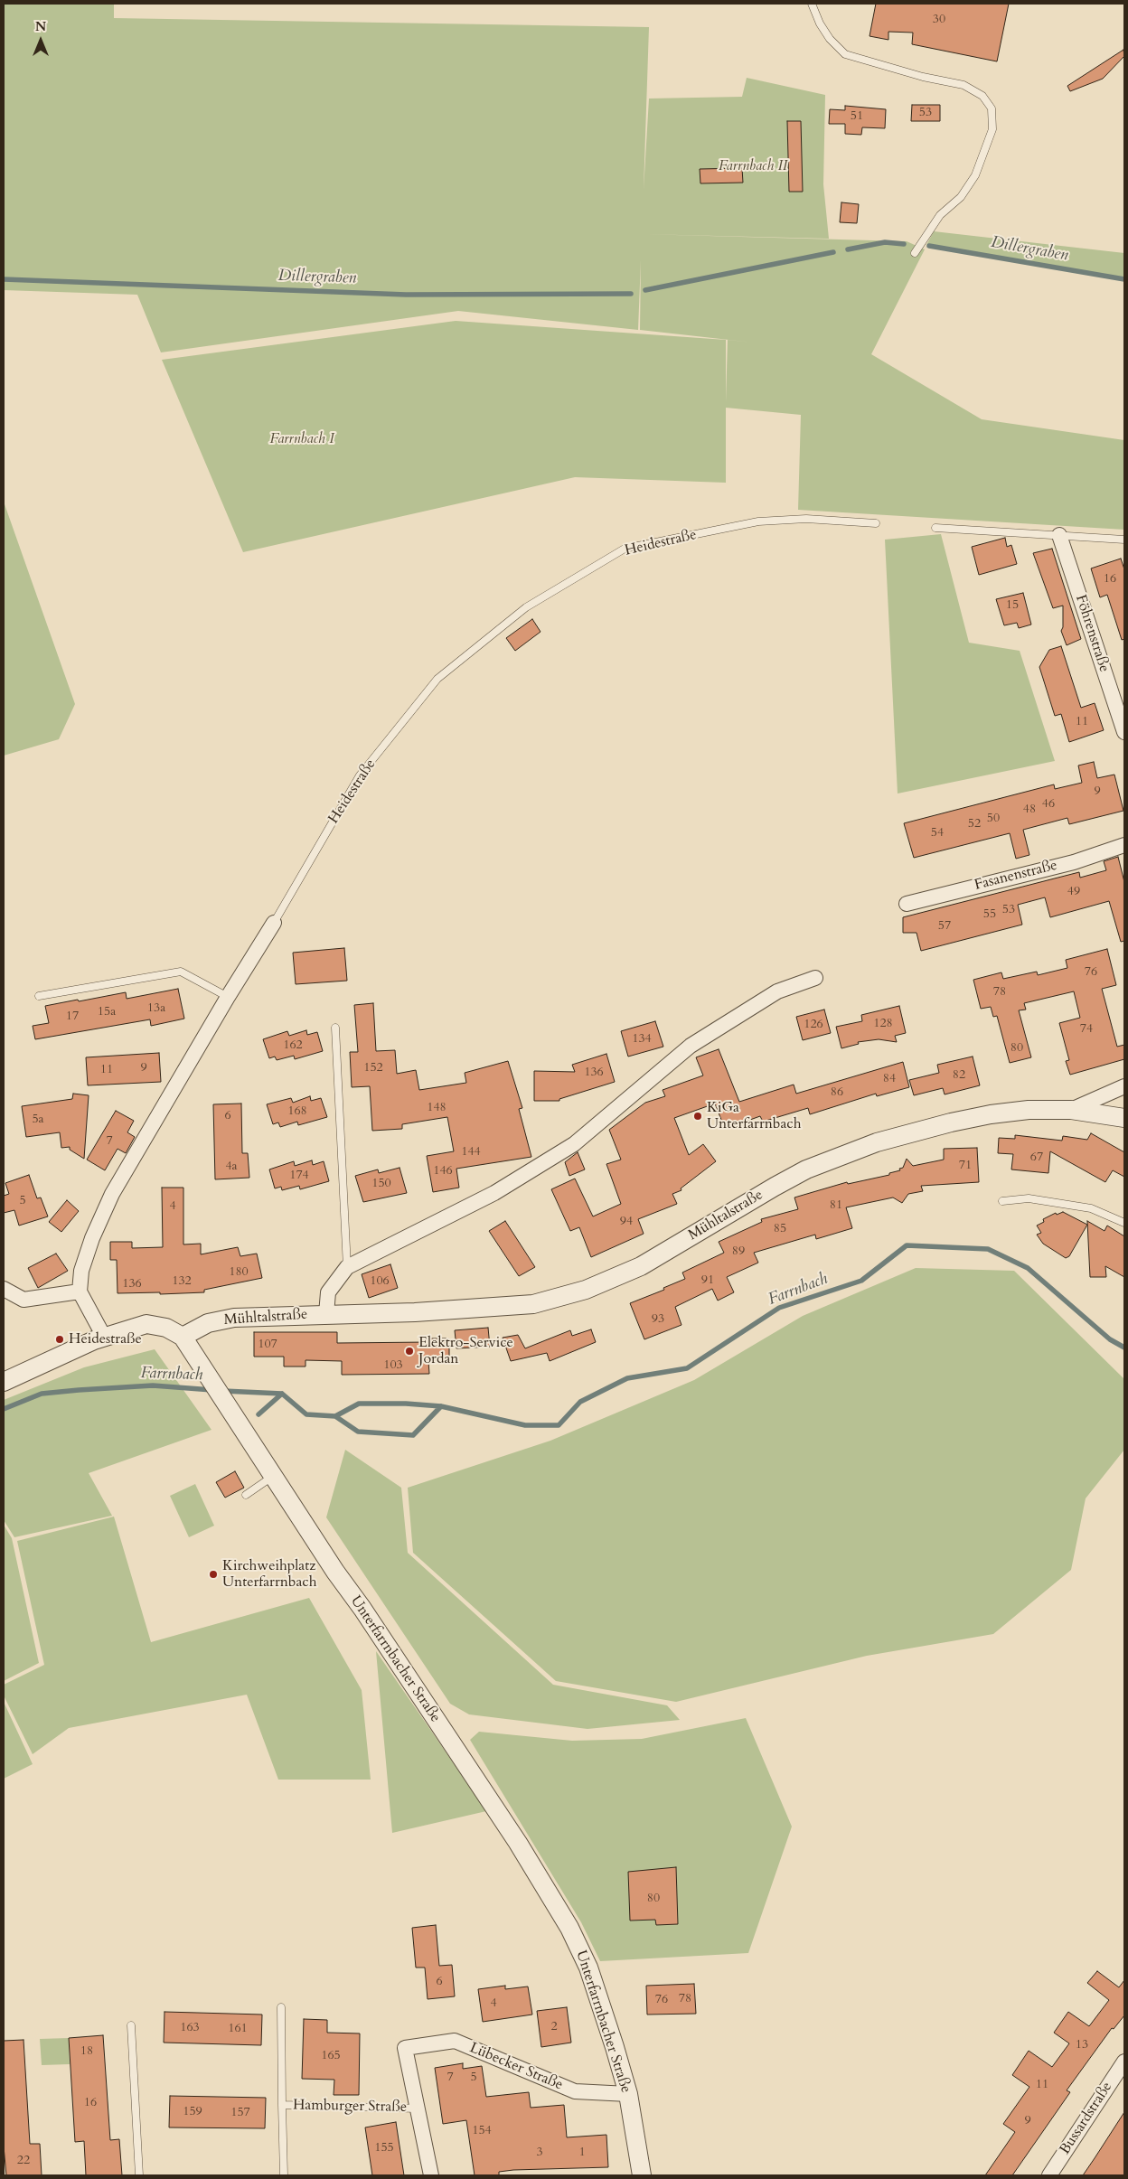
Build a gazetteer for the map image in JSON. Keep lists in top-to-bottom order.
{
  "streets": {
    "street": [
      "Heidestraße",
      "Föhrenstraße",
      "Fasanenstraße",
      "Mühltalstraße",
      "Unterfarrnbacher Straße",
      "Lübecker Straße",
      "Hamburger Straße",
      "Bussardstraße"
    ]
  },
  "crossings": [
    ["Mühltalstraße", "Unterfarrnbacher Straße"],
    ["Unterfarrnbacher Straße", "Lübecker Straße"],
    ["Lübecker Straße", "Hamburger Straße"]
  ],
  "water": ["Dillergraben", "Farrnbach"],
  "parks": ["Farrnbach II", "Farrnbach I"],
  "places": [
    "KiGa Unterfarrnbach",
    "Heidestraße",
    "Elektro-Service Jordan",
    "Kirchweihplatz Unterfarrnbach"
  ],
  "house_numbers": [
    "30",
    "53",
    "51",
    "16",
    "15",
    "11",
    "9",
    "46",
    "48",
    "50",
    "52",
    "54",
    "49",
    "53",
    "55",
    "57",
    "76",
    "78",
    "13a",
    "15a",
    "17",
    "128",
    "126",
    "74",
    "134",
    "162",
    "80",
    "9",
    "152",
    "11",
    "136",
    "82",
    "84",
    "86",
    "148",
    "168",
    "6",
    "5a",
    "7",
    "144",
    "67",
    "71",
    "4a",
    "146",
    "174",
    "150",
    "5",
    "81",
    "4",
    "94",
    "85",
    "89",
    "180",
    "91",
    "132",
    "106",
    "136",
    "93",
    "107",
    "103",
    "80",
    "6",
    "78",
    "76",
    "4",
    "2",
    "163",
    "161",
    "13",
    "18",
    "165",
    "7",
    "5",
    "11",
    "16",
    "159",
    "157",
    "9",
    "154",
    "155",
    "3",
    "1",
    "22"
  ],
  "north": "top"
}
